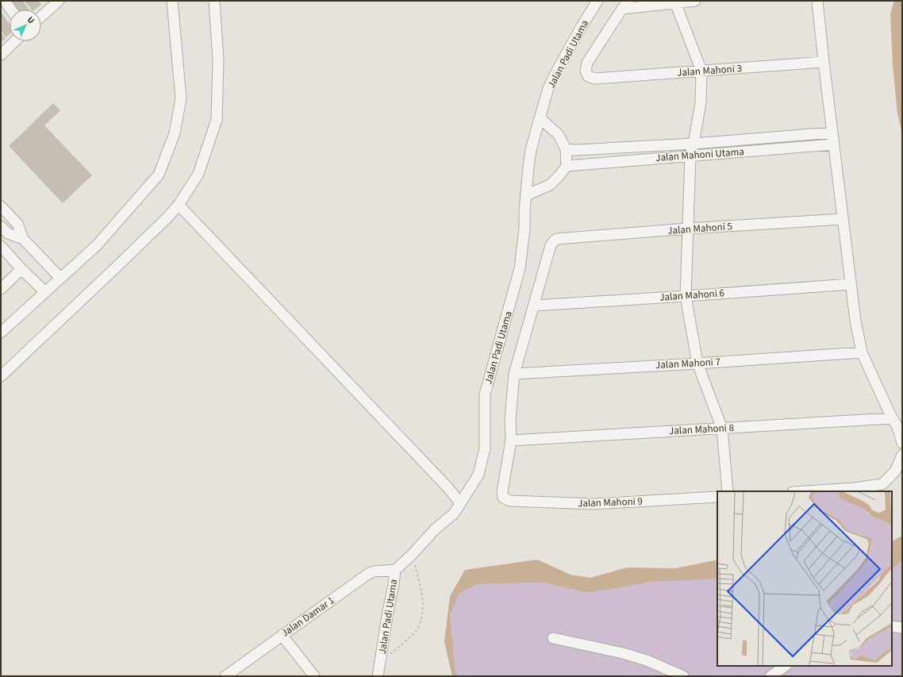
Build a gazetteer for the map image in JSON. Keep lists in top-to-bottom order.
{
  "streets": {
    "street": [
      "Jalan Padi Utama",
      "Jalan Mahoni 3",
      "Jalan Mahoni Utama",
      "Jalan Mahoni 5",
      "Jalan Mahoni 6",
      "Jalan Mahoni 7",
      "Jalan Mahoni 8",
      "Jalan Mahoni 9",
      "Jalan Damar 1"
    ]
  },
  "crossings": [
    ["Jalan Padi Utama", "Jalan Damar 1"],
    ["Jalan Mahoni 5", "Jalan Mahoni 6"],
    ["Jalan Mahoni 8", "Jalan Mahoni 9"]
  ],
  "north": "top right"
}
